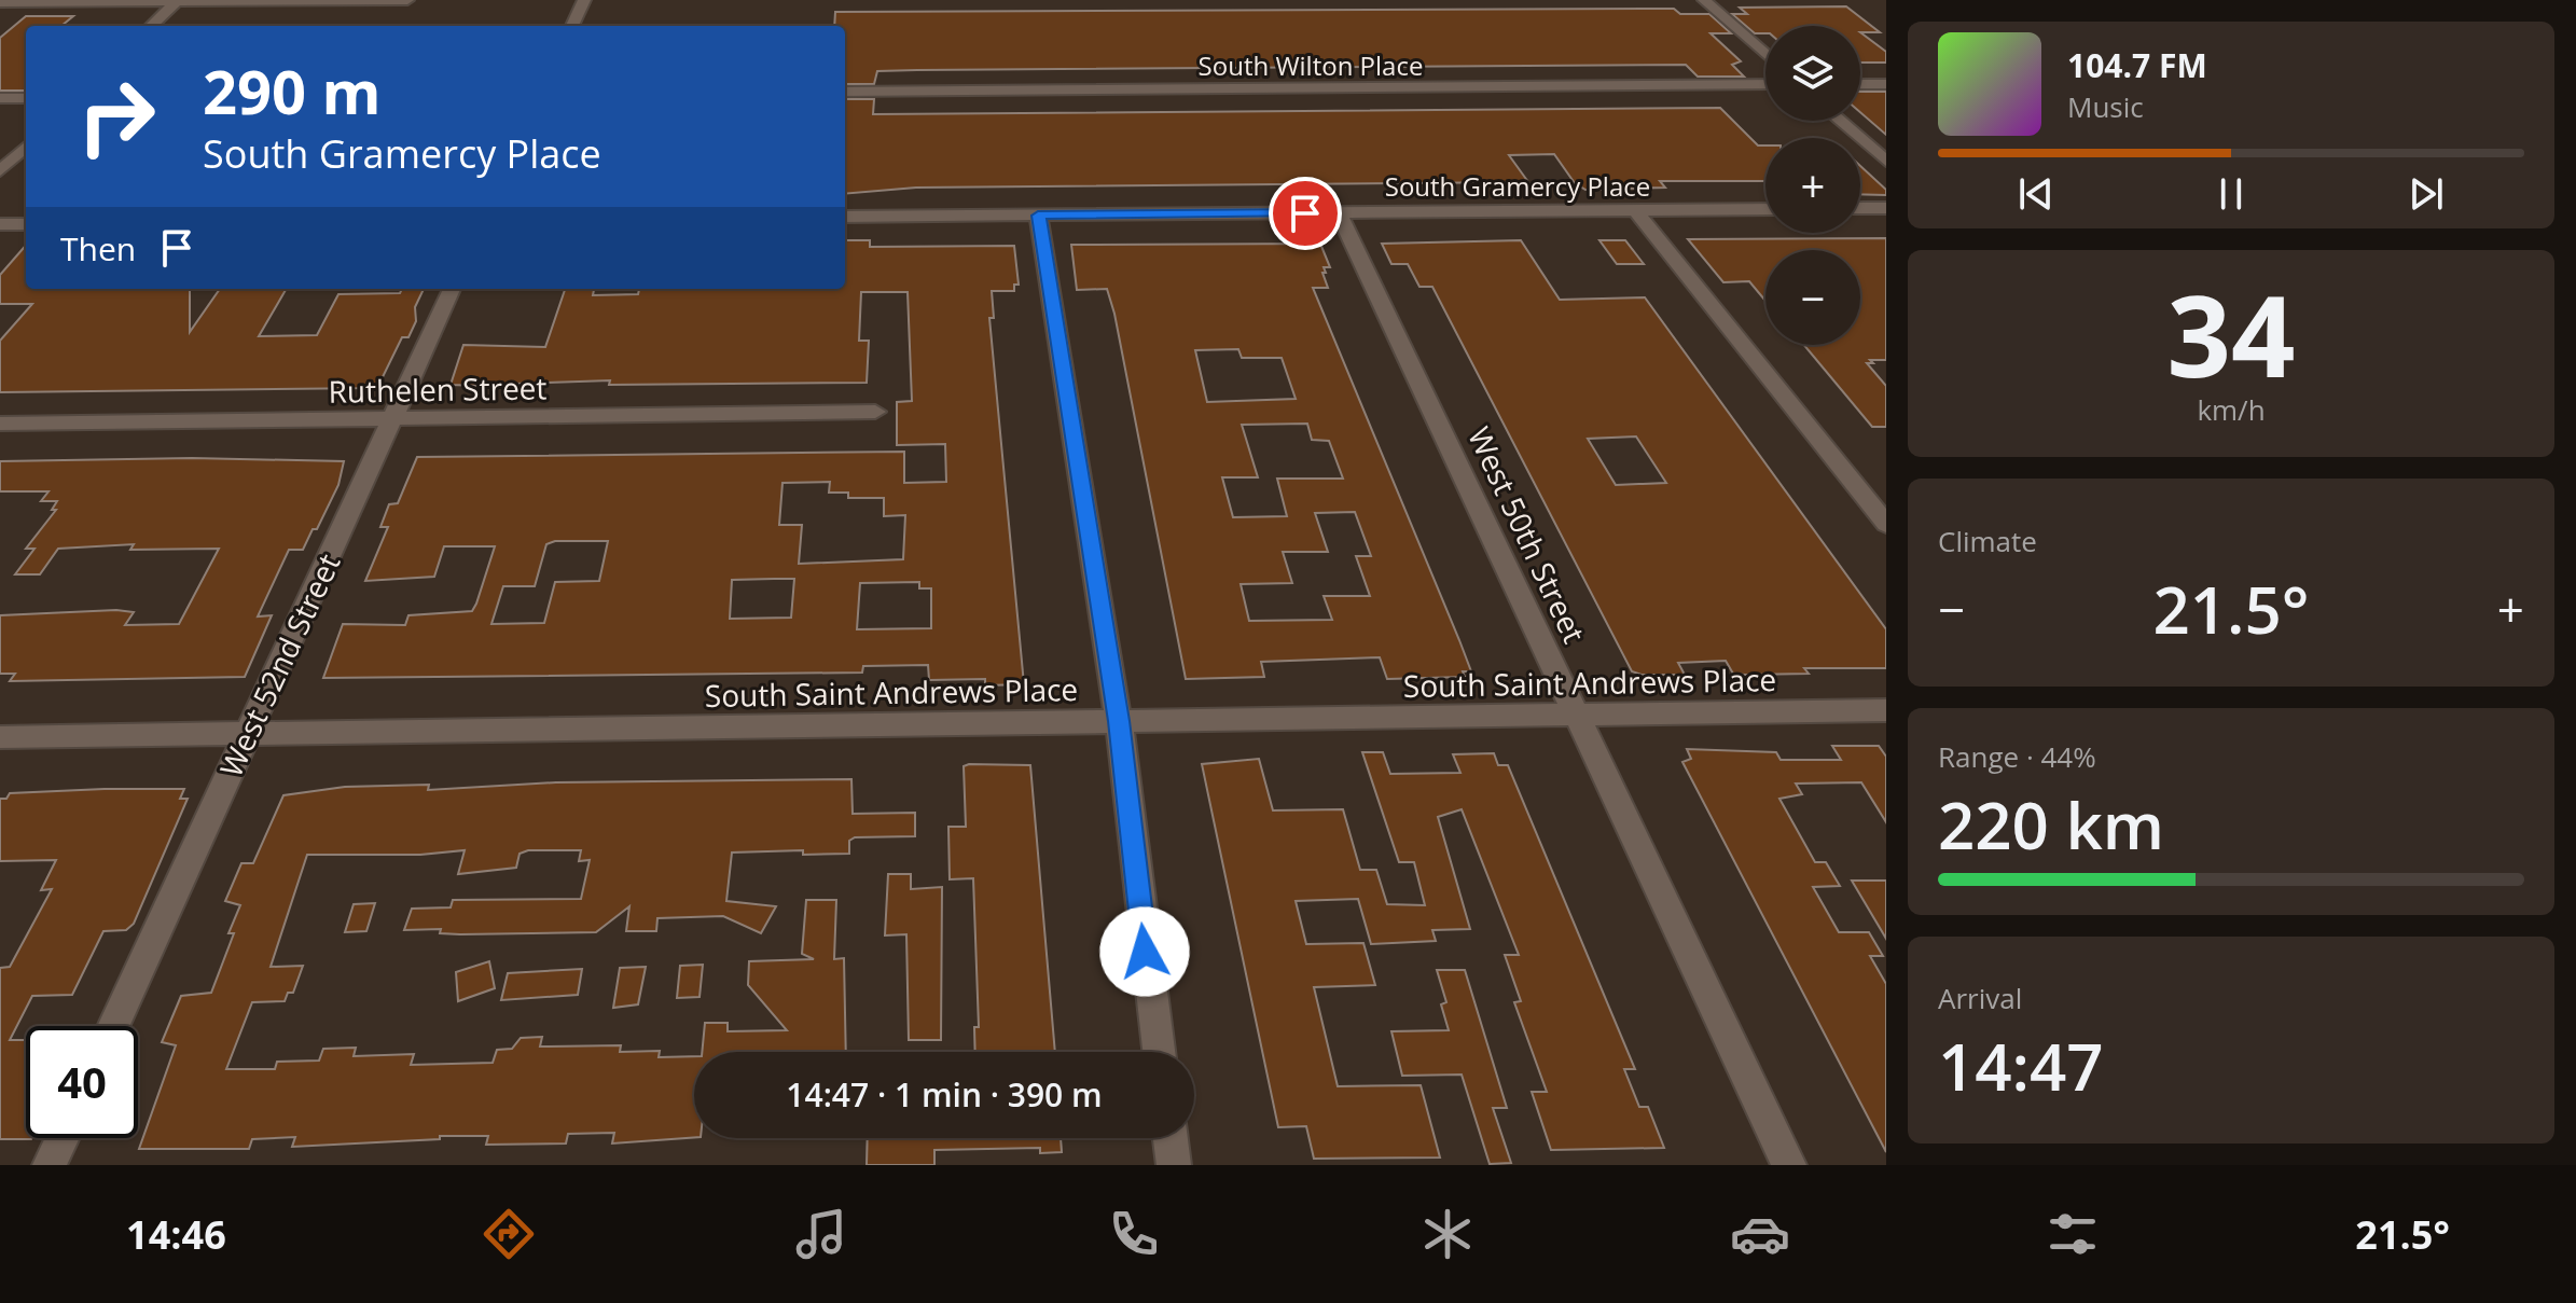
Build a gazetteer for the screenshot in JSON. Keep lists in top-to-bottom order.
{
  "streets": {
    "street": [
      "South Wilton Place",
      "South Gramercy Place",
      "Ruthelen Street",
      "West 50th Street",
      "West 52nd Street",
      "South Saint Andrews Place"
    ]
  },
  "crossings": [
    ["South Gramercy Place", "West 50th Street"],
    ["Ruthelen Street", "West 52nd Street"],
    ["West 50th Street", "South Saint Andrews Place"],
    ["West 52nd Street", "South Saint Andrews Place"]
  ],
  "page": {
    "map_buttons": ["+", "−"],
    "turn": ["290 m", "South Gramercy Place"],
    "song": ["104.7 FM", "Music"],
    "then": "Then",
    "tile": [
      ["34", "km/h"],
      "Climate",
      ["Range · 44%", "220 km"],
      ["Arrival", "14:47"]
    ],
    "heat": ["−", "21.5°", "+"],
    "limit": "40",
    "trip": "14:47 · 1 min · 390 m",
    "tabs": ["14:46", "21.5°"]
  }
}
